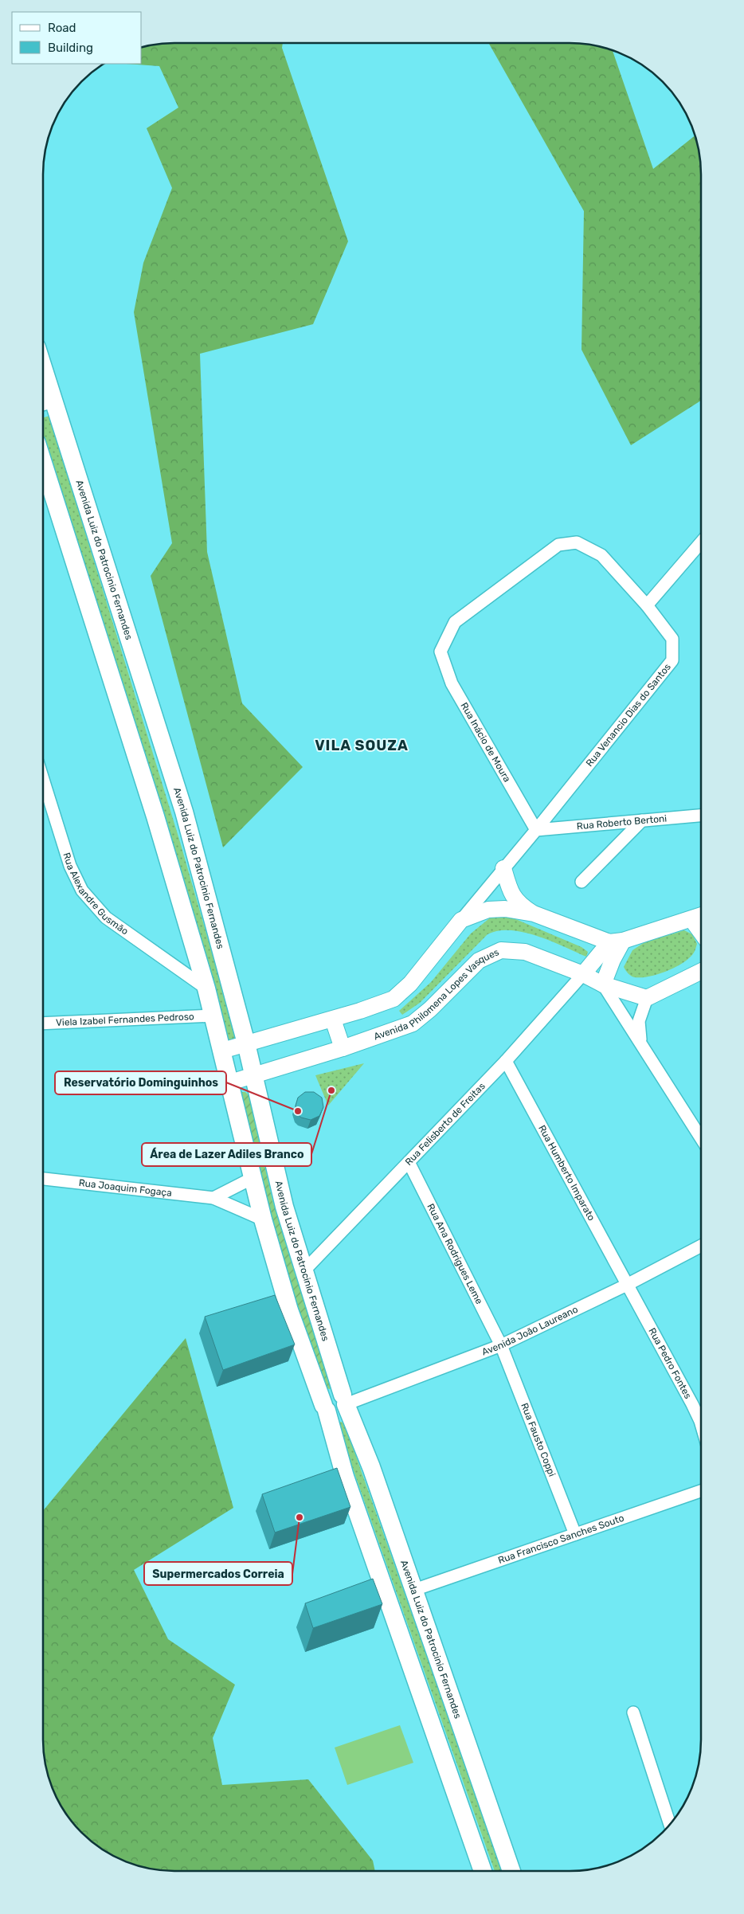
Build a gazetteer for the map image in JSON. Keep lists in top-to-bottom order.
{
  "streets": {
    "main road": ["Avenida Luiz do Patrocinio Fernandes"],
    "street": [
      "Rua Venancio Dias do Santos",
      "Rua Inácio de Moura",
      "Rua Roberto Bertoni",
      "Rua Alexandre Gusmão",
      "Avenida Philomena Lopes Vasques",
      "Viela Izabel Fernandes Pedroso",
      "Rua Felisberto de Freitas",
      "Rua Humberto Imparato",
      "Rua Joaquim Fogaça",
      "Rua Ana Rodrigues Leme",
      "Avenida João Laureano",
      "Rua Pedro Fontes",
      "Rua Fausto Coppi",
      "Rua Francisco Sanches Souto"
    ]
  },
  "crossings": [
    ["Avenida Luiz do Patrocinio Fernandes", "Avenida Philomena Lopes Vasques"],
    ["Avenida Luiz do Patrocinio Fernandes", "Rua Felisberto de Freitas"],
    ["Avenida Luiz do Patrocinio Fernandes", "Avenida João Laureano"],
    ["Avenida Luiz do Patrocinio Fernandes", "Rua Francisco Sanches Souto"],
    ["Rua Venancio Dias do Santos", "Rua Inácio de Moura"],
    ["Rua Venancio Dias do Santos", "Rua Roberto Bertoni"],
    ["Rua Inácio de Moura", "Rua Roberto Bertoni"],
    ["Avenida Philomena Lopes Vasques", "Rua Felisberto de Freitas"],
    ["Rua Felisberto de Freitas", "Rua Humberto Imparato"],
    ["Rua Felisberto de Freitas", "Rua Ana Rodrigues Leme"],
    ["Rua Humberto Imparato", "Avenida João Laureano"],
    ["Rua Humberto Imparato", "Rua Pedro Fontes"],
    ["Rua Ana Rodrigues Leme", "Avenida João Laureano"],
    ["Rua Ana Rodrigues Leme", "Rua Fausto Coppi"],
    ["Avenida João Laureano", "Rua Pedro Fontes"],
    ["Avenida João Laureano", "Rua Fausto Coppi"],
    ["Rua Fausto Coppi", "Rua Francisco Sanches Souto"]
  ],
  "districts": ["VILA SOUZA"],
  "places": ["Área de Lazer Adiles Branco", "Reservatório Dominguinhos", "Supermercados Correia"],
  "legend": ["Road", "Building"]
}
